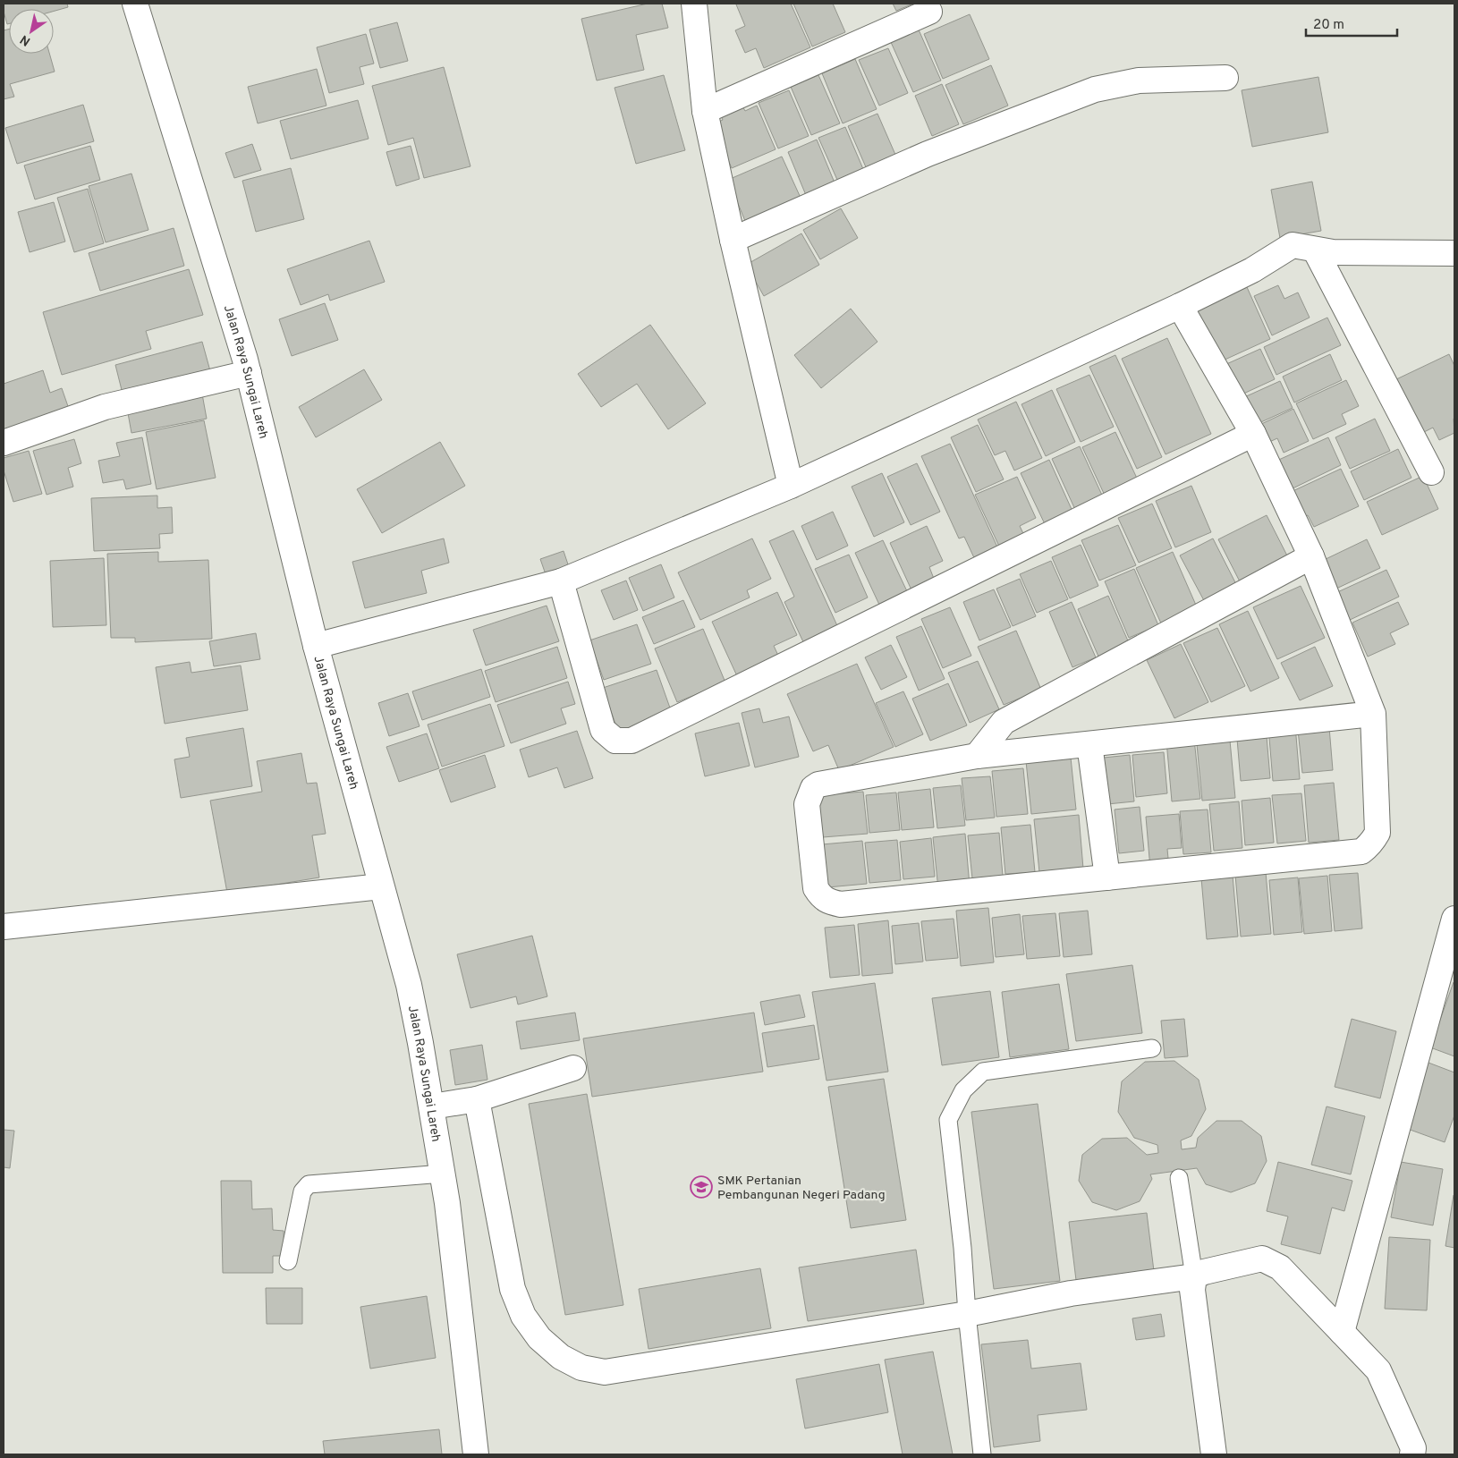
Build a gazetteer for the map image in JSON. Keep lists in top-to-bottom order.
{
  "streets": {
    "street": ["Jalan Raya Sungai Lareh"]
  },
  "places": {
    "school or university": ["SMK Pertanian Pembangunan Negeri Padang"]
  },
  "scale_bar": "20 m",
  "north": "bottom left"
}
